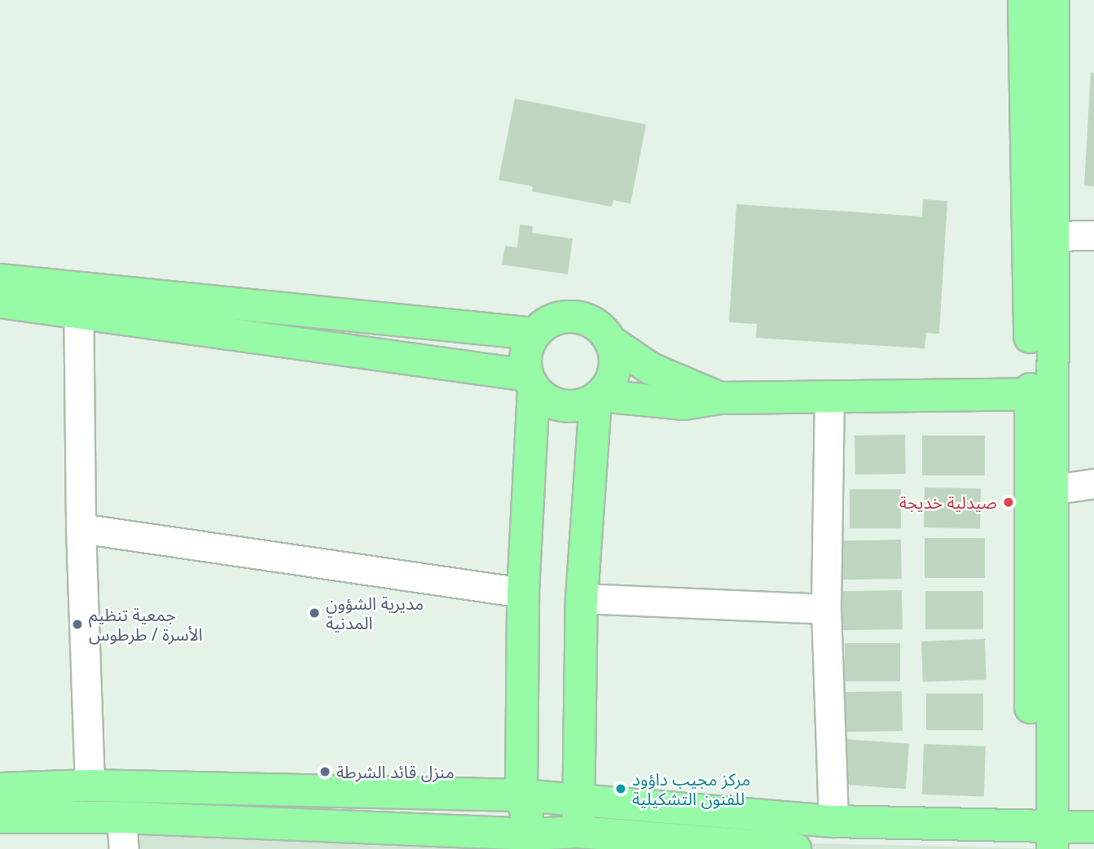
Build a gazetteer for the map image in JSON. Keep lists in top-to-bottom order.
{
  "places": [
    "صيدلية خديجة",
    "مديرية الشؤون المدنية",
    "جمعية تنظيم الأسرة / طرطوس",
    "منزل قائد الشرطة",
    "مركز مجيب داؤود للفنون التشكيلية"
  ]
}
